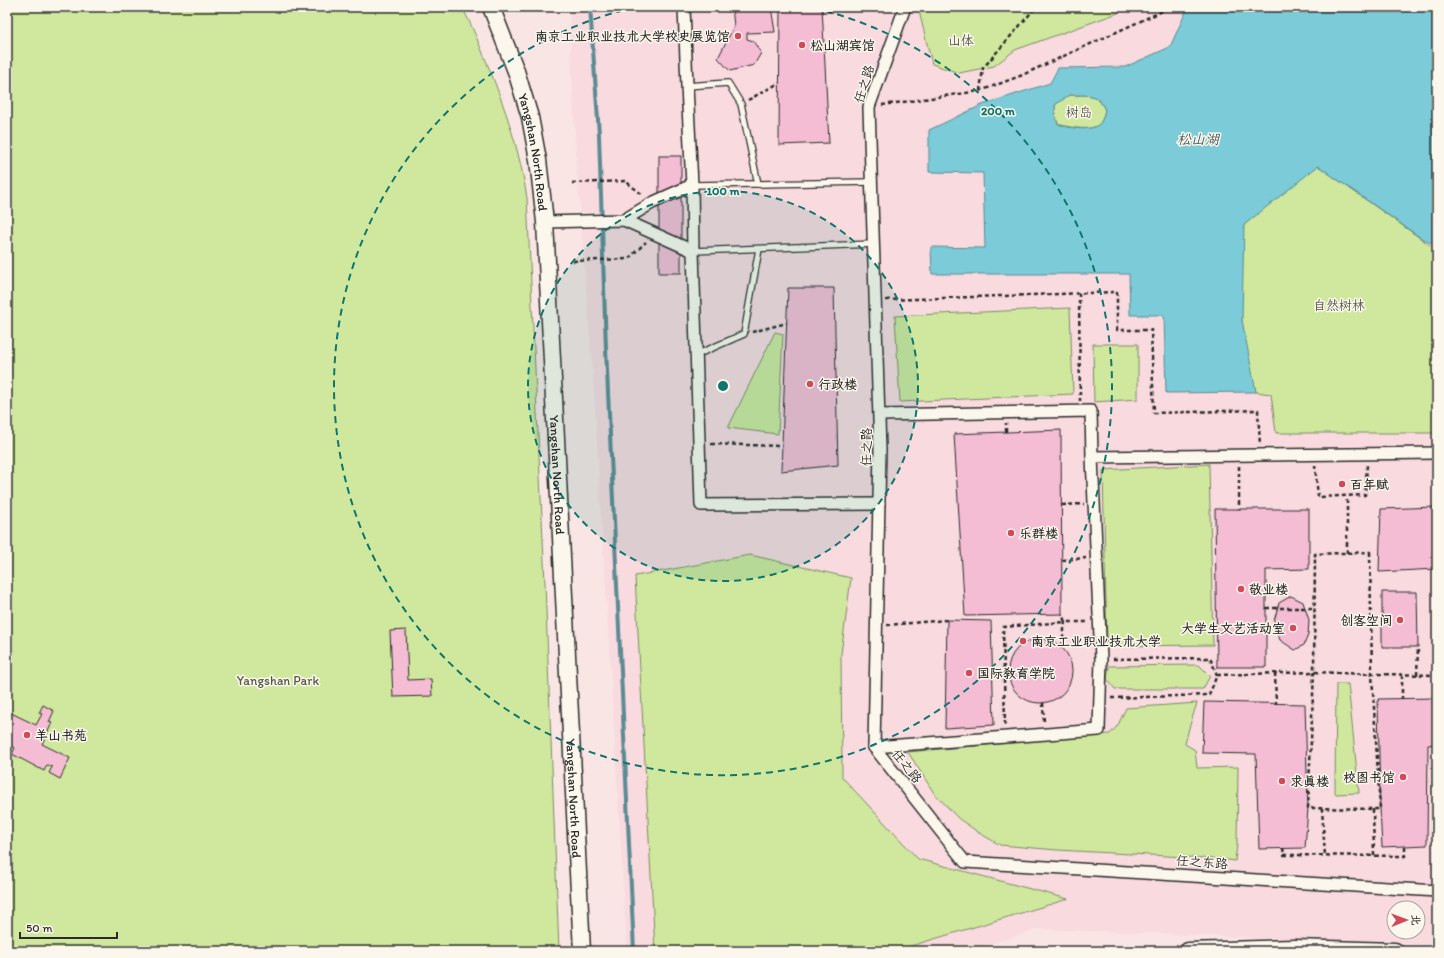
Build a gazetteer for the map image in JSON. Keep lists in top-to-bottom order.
{
  "streets": {
    "street": ["任之路", "Yangshan North Road", "任之东路"]
  },
  "crossings": [
    ["任之路", "任之东路"]
  ],
  "water": ["松山湖"],
  "parks": [
    "山体",
    "树岛",
    "自然树林",
    "Yangshan Park"
  ],
  "places": [
    "南京工业职业技术大学校史展览馆",
    "松山湖宾馆",
    "行政楼",
    "百年赋",
    "乐群楼",
    "敬业楼",
    "创客空间",
    "大学生文艺活动室",
    "南京工业职业技术大学",
    "国际教育学院",
    "羊山书苑",
    "校图书馆",
    "求真楼"
  ],
  "scale_bar": "50 m",
  "north": "right",
  "rings": ["200 m", "100 m"]
}
